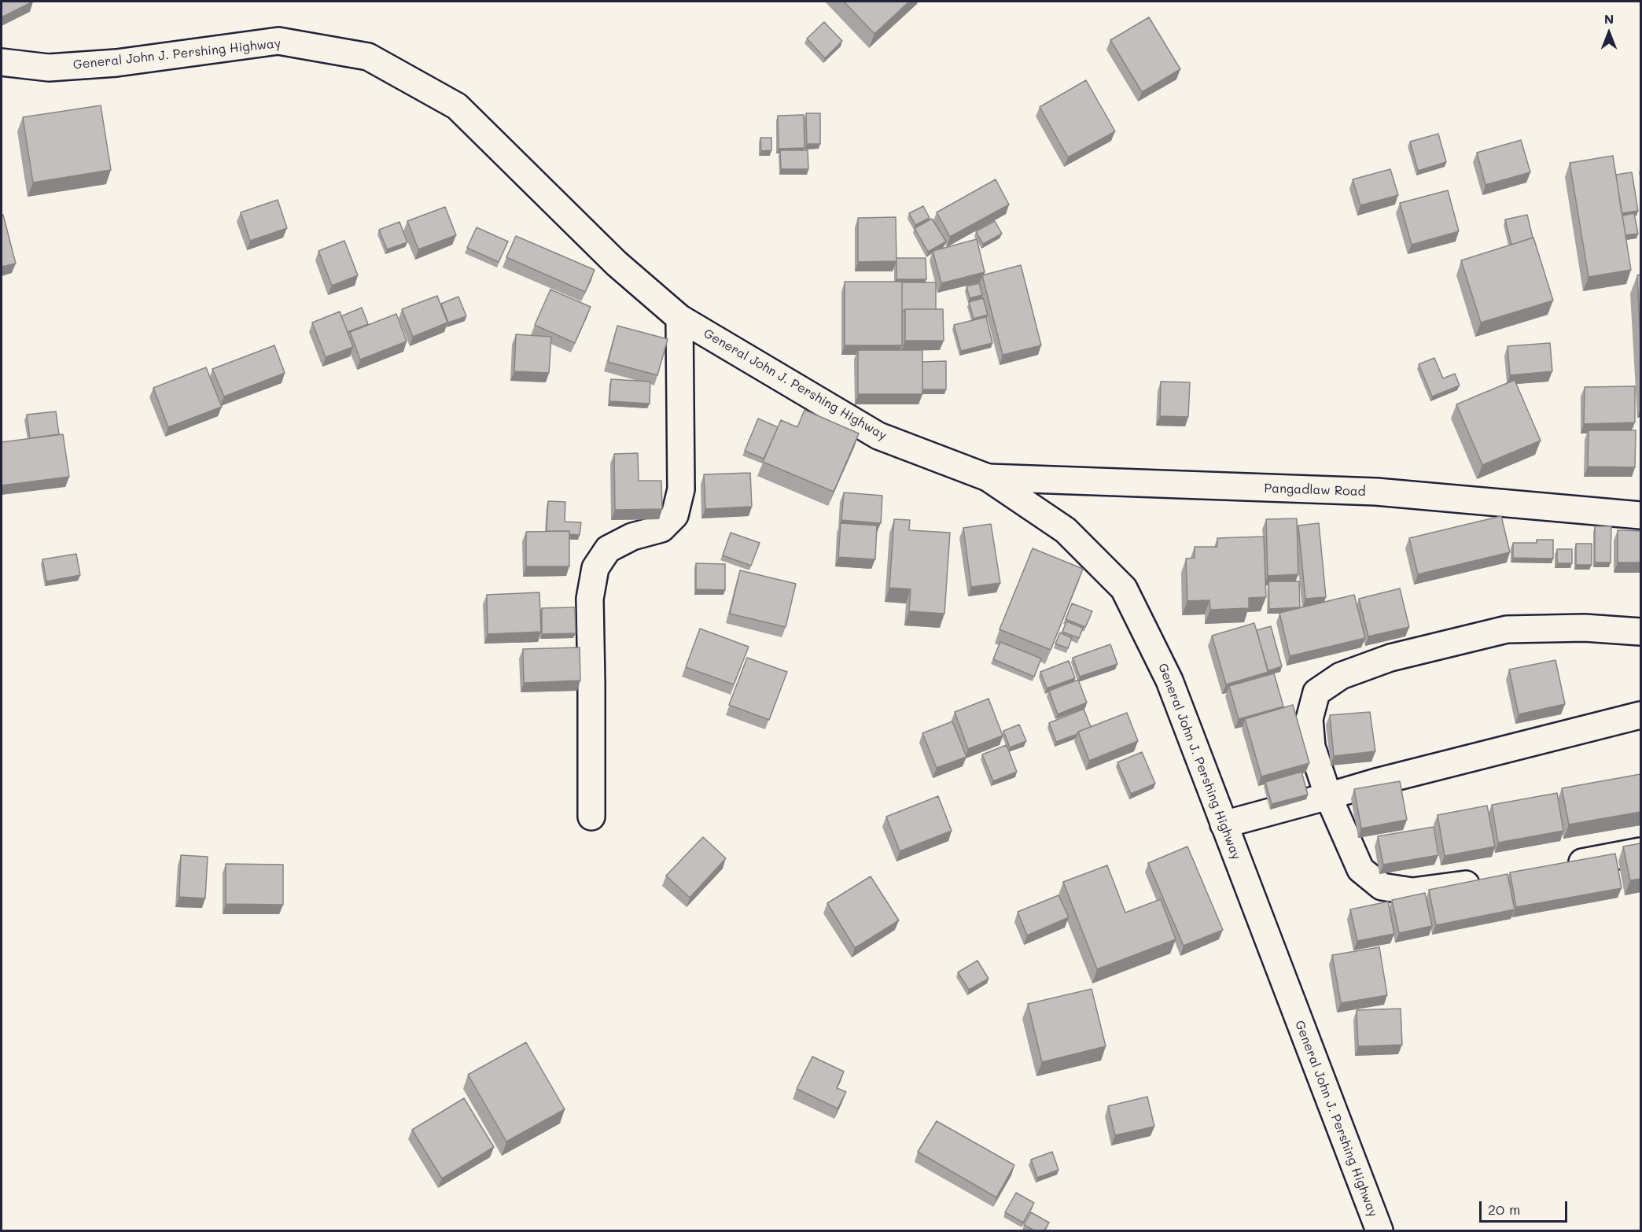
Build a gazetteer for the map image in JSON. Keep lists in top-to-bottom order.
{
  "streets": {
    "street": ["General John J. Pershing Highway", "Pangadlaw Road"]
  },
  "crossings": [
    ["General John J. Pershing Highway", "Pangadlaw Road"]
  ],
  "scale_bar": "20 m",
  "north": "top"
}
